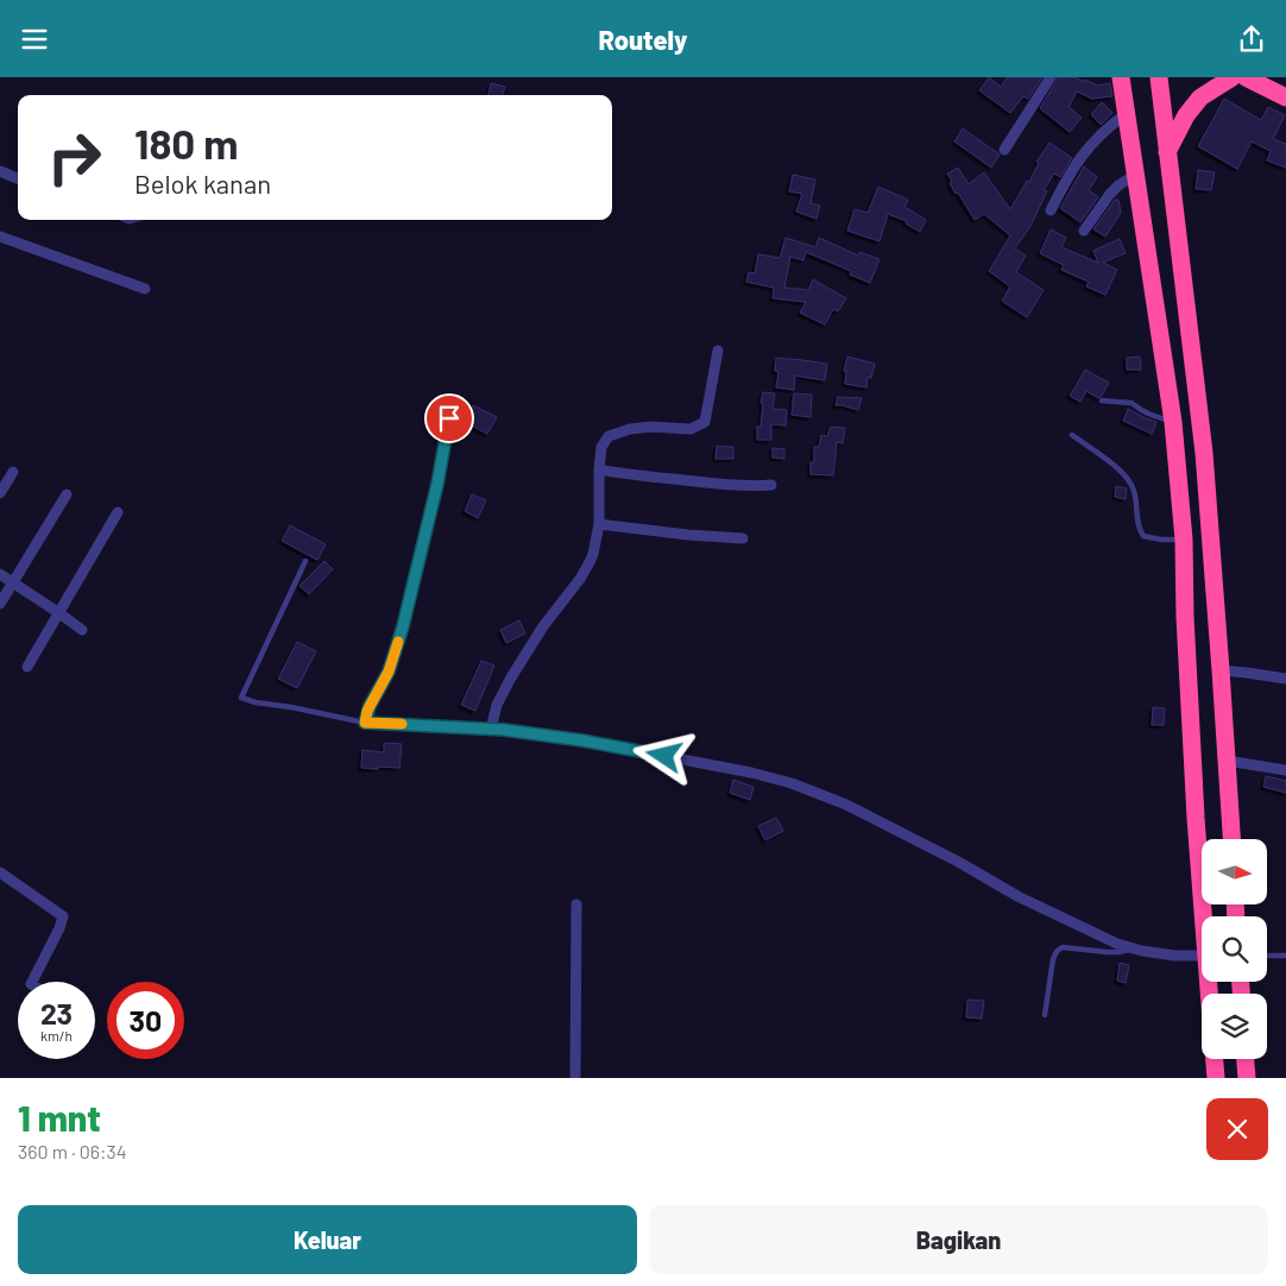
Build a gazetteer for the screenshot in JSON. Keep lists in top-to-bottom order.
{
  "north": "right",
  "page": {
    "header": "Routely",
    "turn": ["180 m", "Belok kanan"],
    "speed": "23 km/h",
    "limit": "30",
    "heading": ["1 mnt", "360 m · 06:34"],
    "buttons": ["Keluar", "Bagikan"]
  }
}
